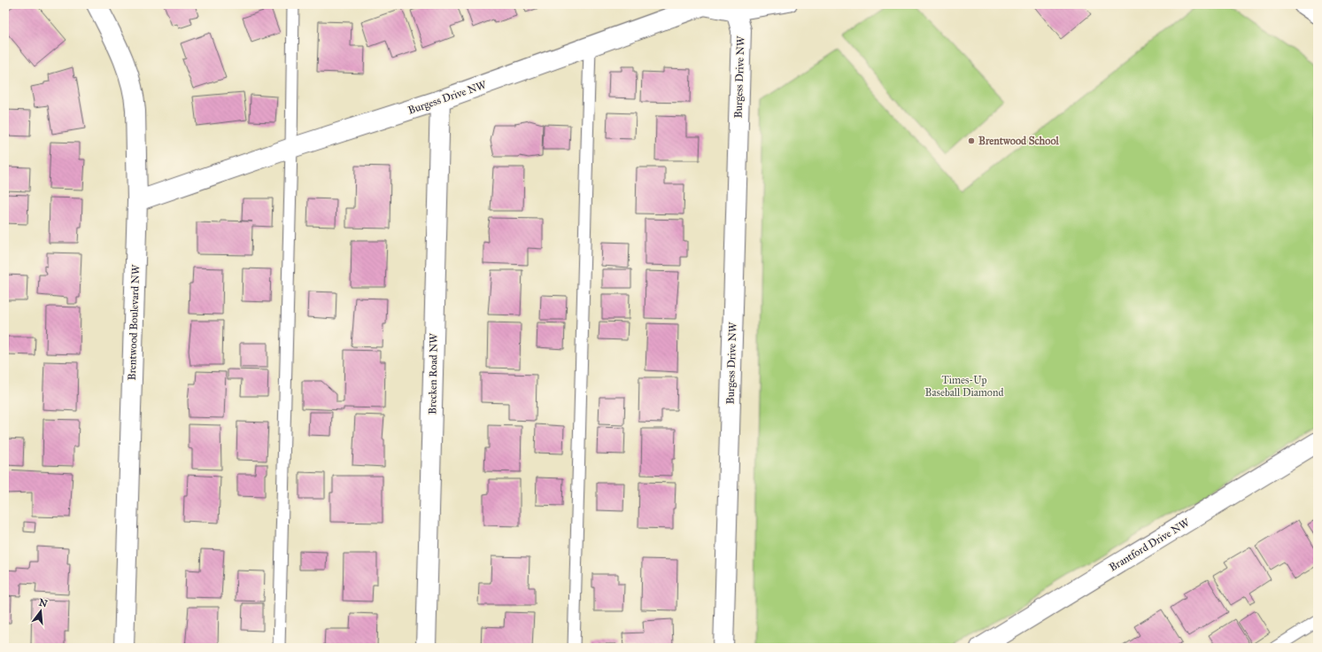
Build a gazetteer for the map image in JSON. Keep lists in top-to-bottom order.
{
  "streets": {
    "street": [
      "Burgess Drive NW",
      "Brentwood Boulevard NW",
      "Brecken Road NW",
      "Brantford Drive NW"
    ]
  },
  "crossings": [
    ["Burgess Drive NW", "Brentwood Boulevard NW"],
    ["Burgess Drive NW", "Brecken Road NW"]
  ],
  "parks": ["Times-Up Baseball Diamond"],
  "places": ["Brentwood School"],
  "north": "top"
}
